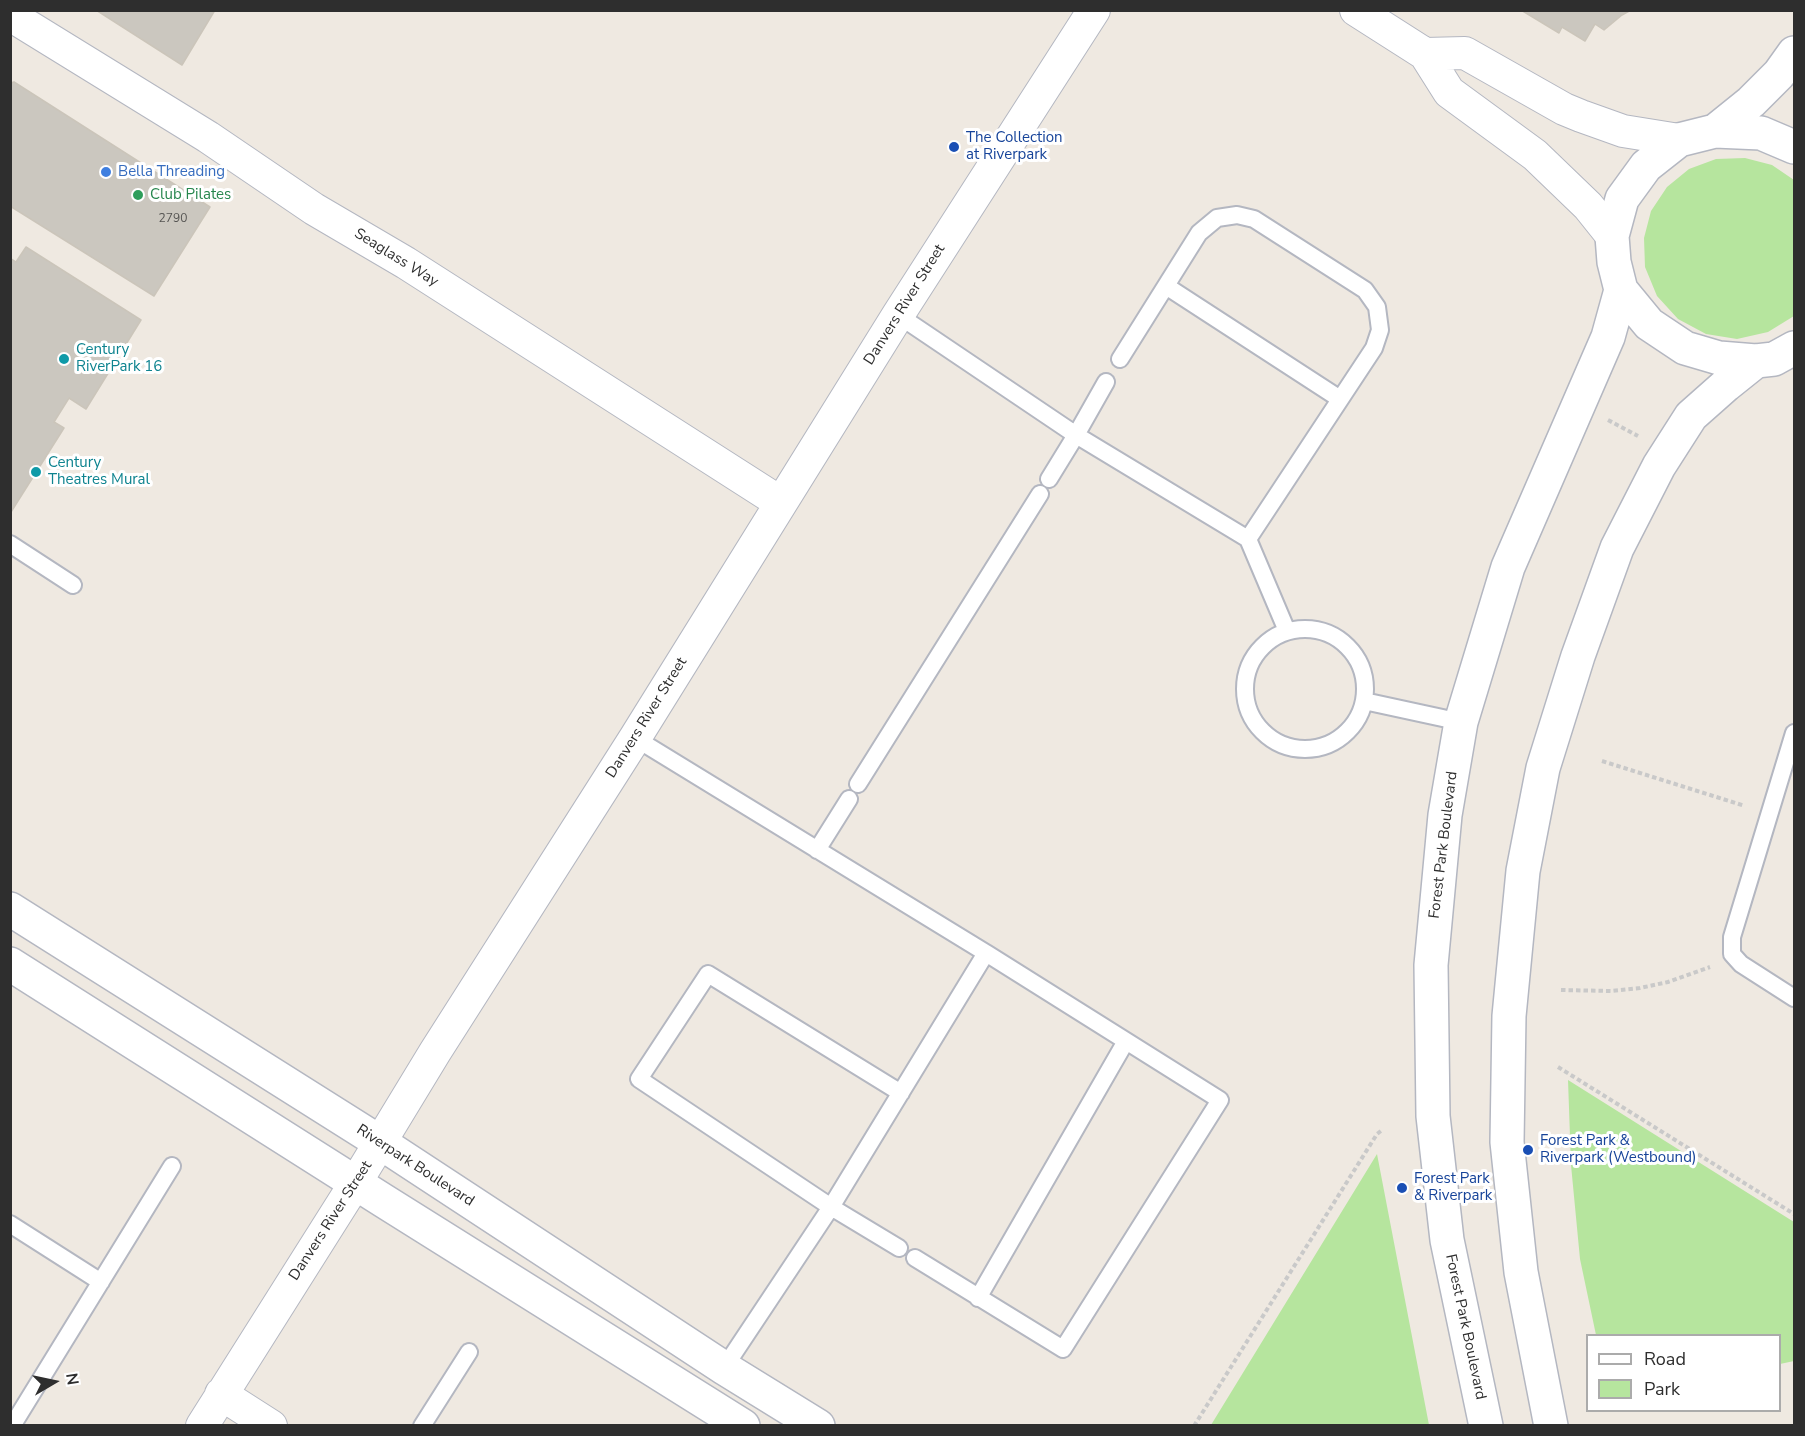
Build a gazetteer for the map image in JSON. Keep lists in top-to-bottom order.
{
  "streets": {
    "street": [
      "Seaglass Way",
      "Danvers River Street",
      "Forest Park Boulevard",
      "Riverpark Boulevard"
    ]
  },
  "crossings": [
    ["Seaglass Way", "Danvers River Street"],
    ["Danvers River Street", "Riverpark Boulevard"]
  ],
  "places": [
    "The Collection at Riverpark",
    "Bella Threading",
    "Club Pilates",
    "Century RiverPark 16",
    "Century Theatres Mural",
    "Forest Park & Riverpark (Westbound)",
    "Forest Park & Riverpark"
  ],
  "house_numbers": ["2790"],
  "legend": ["Road", "Park"],
  "north": "right"
}
